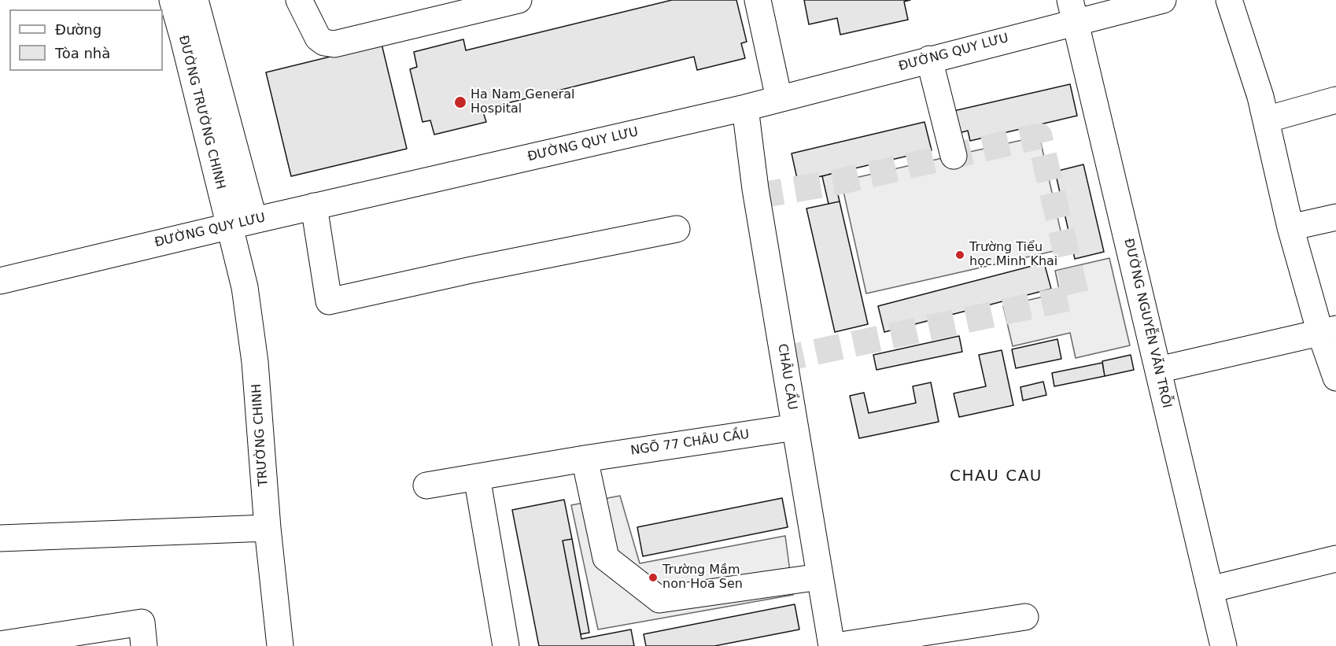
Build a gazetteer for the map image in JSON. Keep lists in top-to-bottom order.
{
  "streets": {
    "street": [
      "ĐƯỜNG QUY LƯU",
      "ĐƯỜNG TRƯỜNG CHINH",
      "ĐƯỜNG NGUYỄN VĂN TRỖI",
      "CHÂU CẦU",
      "TRƯỜNG CHINH",
      "NGÕ 77 CHÂU CẦU"
    ]
  },
  "crossings": [
    ["ĐƯỜNG QUY LƯU", "ĐƯỜNG TRƯỜNG CHINH"],
    ["ĐƯỜNG QUY LƯU", "ĐƯỜNG NGUYỄN VĂN TRỖI"],
    ["ĐƯỜNG QUY LƯU", "CHÂU CẦU"],
    ["ĐƯỜNG QUY LƯU", "TRƯỜNG CHINH"],
    ["ĐƯỜNG TRƯỜNG CHINH", "TRƯỜNG CHINH"],
    ["CHÂU CẦU", "NGÕ 77 CHÂU CẦU"]
  ],
  "districts": ["CHAU CAU"],
  "places": ["Ha Nam General Hospital", "Trường Tiểu học Minh Khai", "Trường Mầm non Hoa Sen"],
  "legend": ["Đường", "Tòa nhà"]
}
